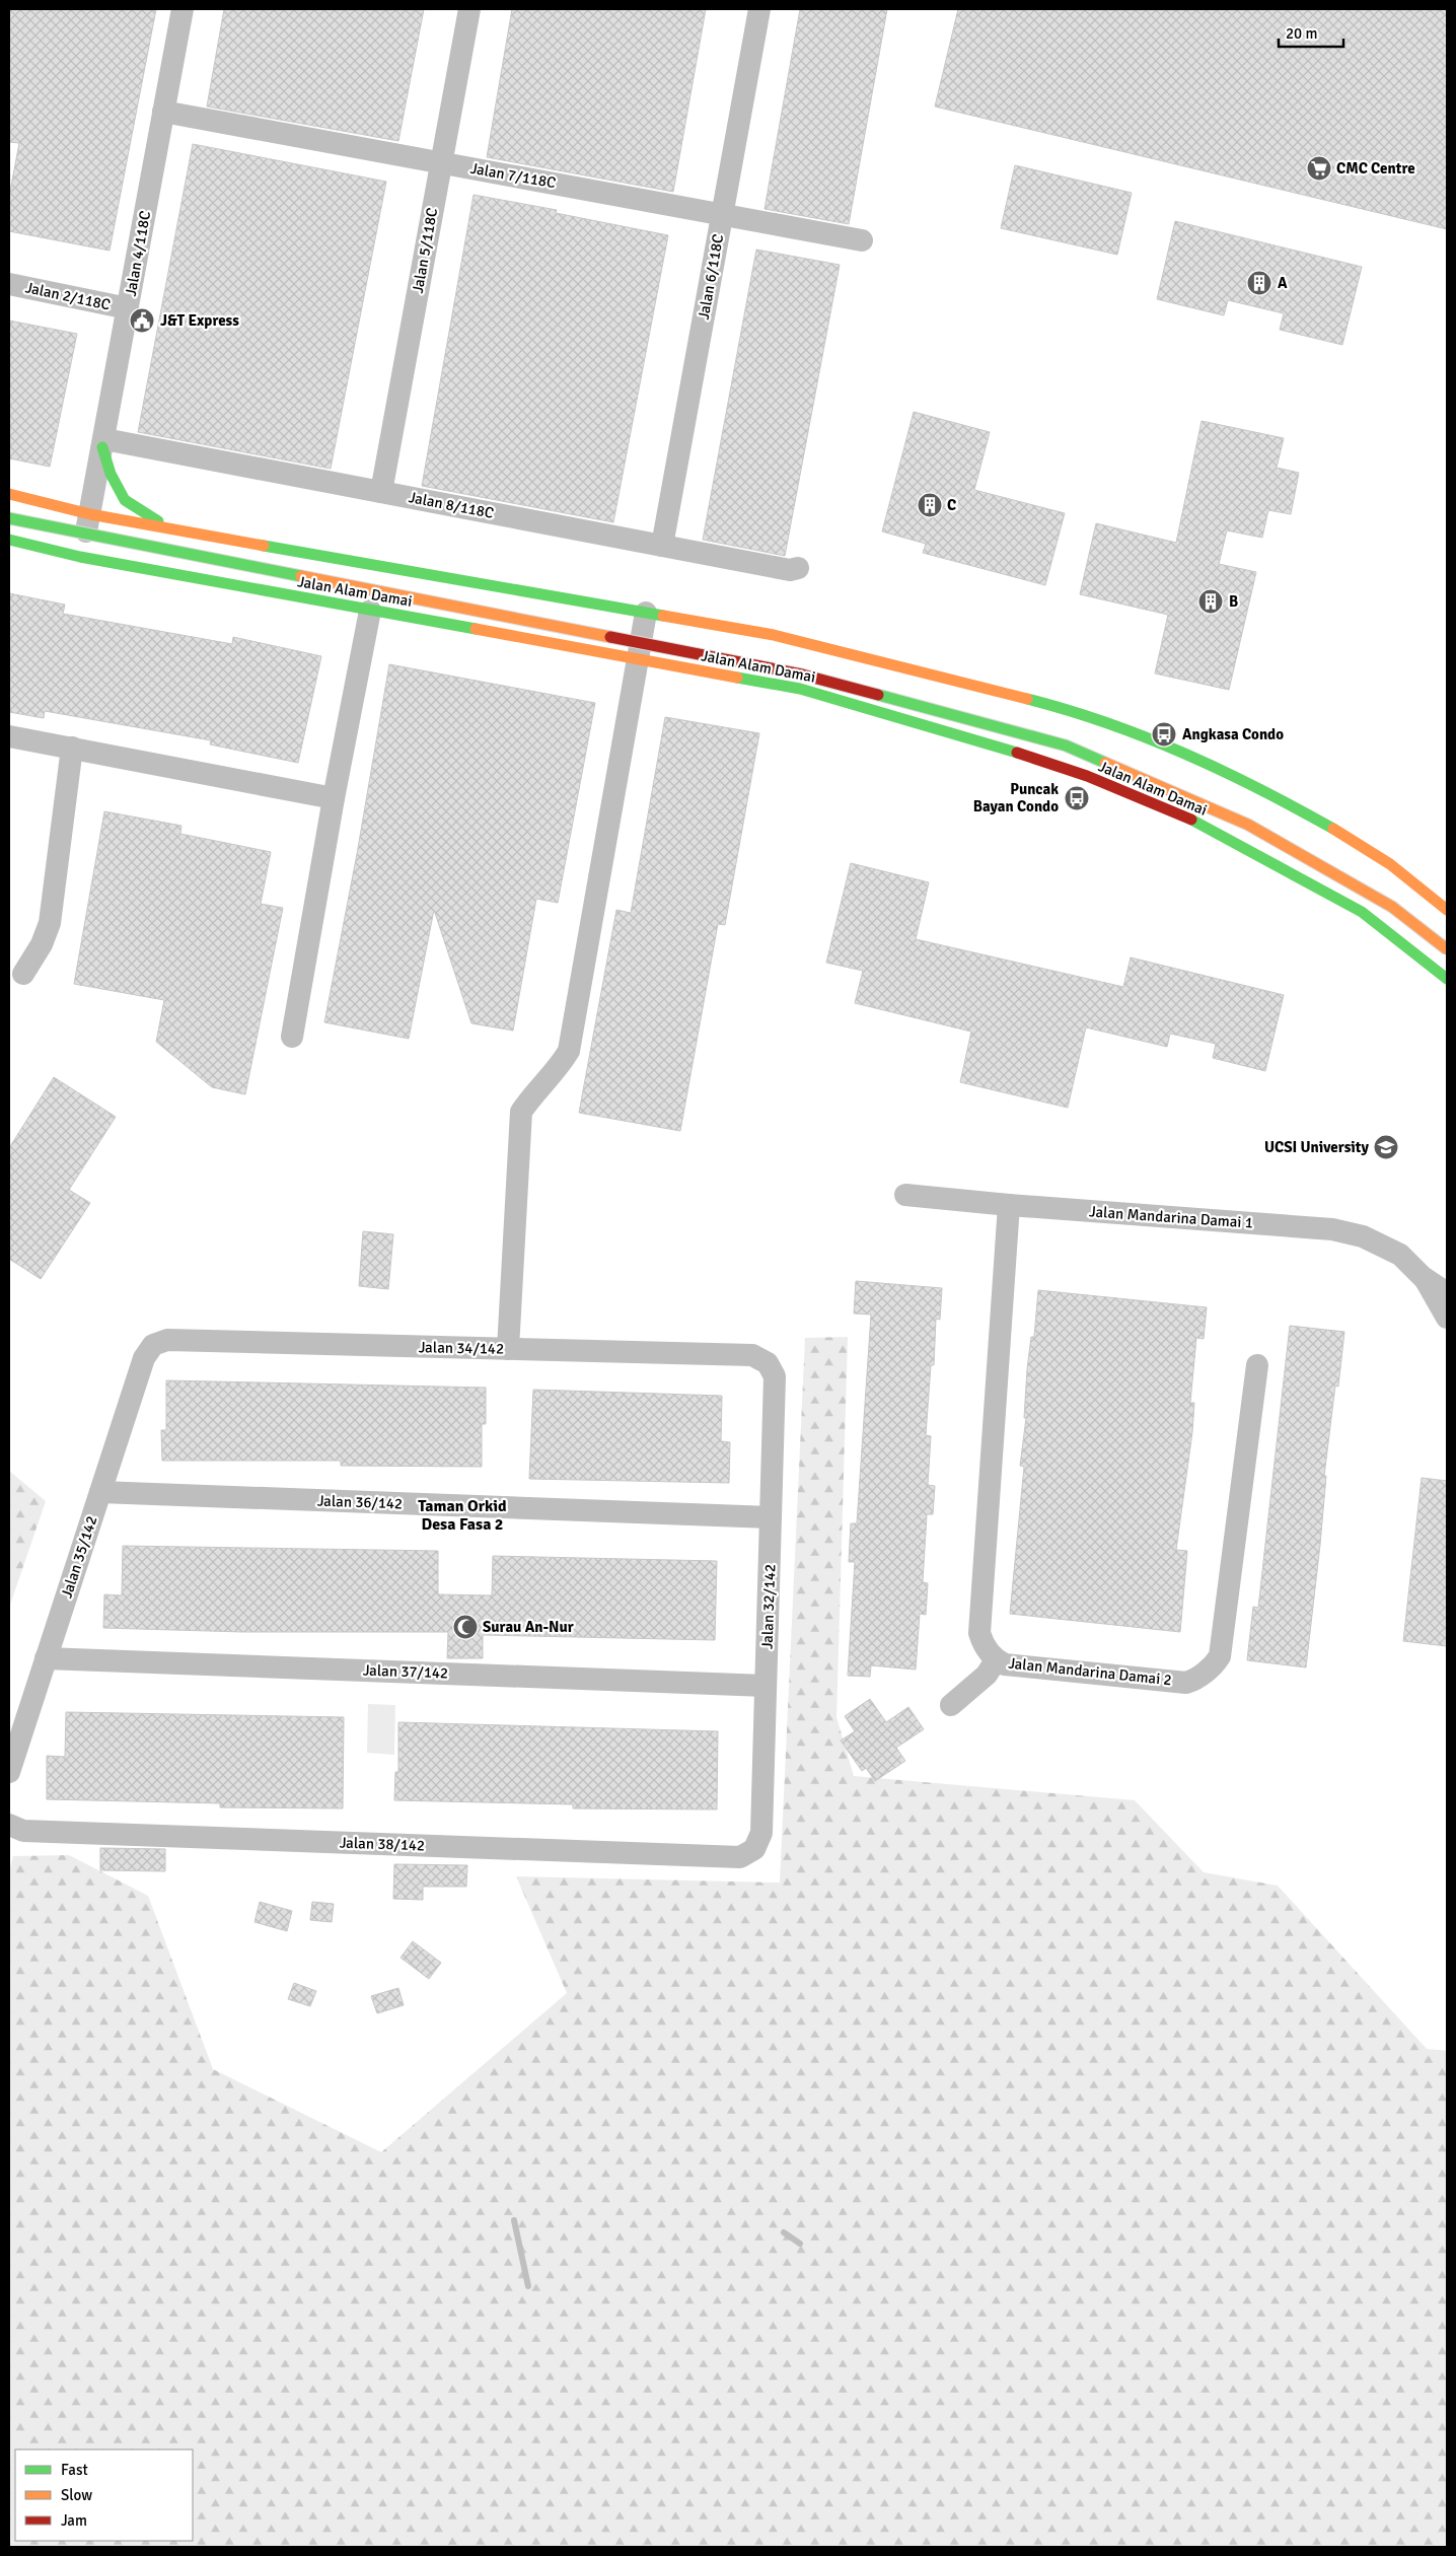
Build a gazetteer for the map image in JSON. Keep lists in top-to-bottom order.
{
  "streets": {
    "main road": ["Jalan Alam Damai"],
    "street": [
      "Jalan 7/118C",
      "Jalan 5/118C",
      "Jalan 4/118C",
      "Jalan 6/118C",
      "Jalan 2/118C",
      "Jalan 8/118C",
      "Jalan Mandarina Damai 1",
      "Jalan 34/142",
      "Jalan 36/142",
      "Jalan 35/142",
      "Jalan 32/142",
      "Jalan 37/142",
      "Jalan Mandarina Damai 2",
      "Jalan 38/142"
    ]
  },
  "crossings": [
    ["Jalan 7/118C", "Jalan 5/118C"],
    ["Jalan 7/118C", "Jalan 4/118C"],
    ["Jalan 7/118C", "Jalan 6/118C"],
    ["Jalan 5/118C", "Jalan 8/118C"],
    ["Jalan 4/118C", "Jalan 2/118C"],
    ["Jalan 4/118C", "Jalan 8/118C"],
    ["Jalan 4/118C", "Jalan Alam Damai"],
    ["Jalan 6/118C", "Jalan 8/118C"],
    ["Jalan Mandarina Damai 1", "Jalan Mandarina Damai 2"],
    ["Jalan 34/142", "Jalan 35/142"],
    ["Jalan 34/142", "Jalan 32/142"],
    ["Jalan 36/142", "Jalan 35/142"],
    ["Jalan 36/142", "Jalan 32/142"],
    ["Jalan 35/142", "Jalan 37/142"],
    ["Jalan 32/142", "Jalan 37/142"],
    ["Jalan 32/142", "Jalan 38/142"]
  ],
  "districts": ["Taman Orkid Desa Fasa 2"],
  "places": {
    "supermarket": ["CMC Centre"],
    "building": ["A", "C", "B"],
    "public building": ["J&T Express"],
    "bus stop": ["Angkasa Condo", "Puncak Bayan Condo"],
    "school or university": ["UCSI University"],
    "mosque": ["Surau An-Nur"]
  },
  "legend": ["Fast", "Slow", "Jam"],
  "scale_bar": "20 m"
}
